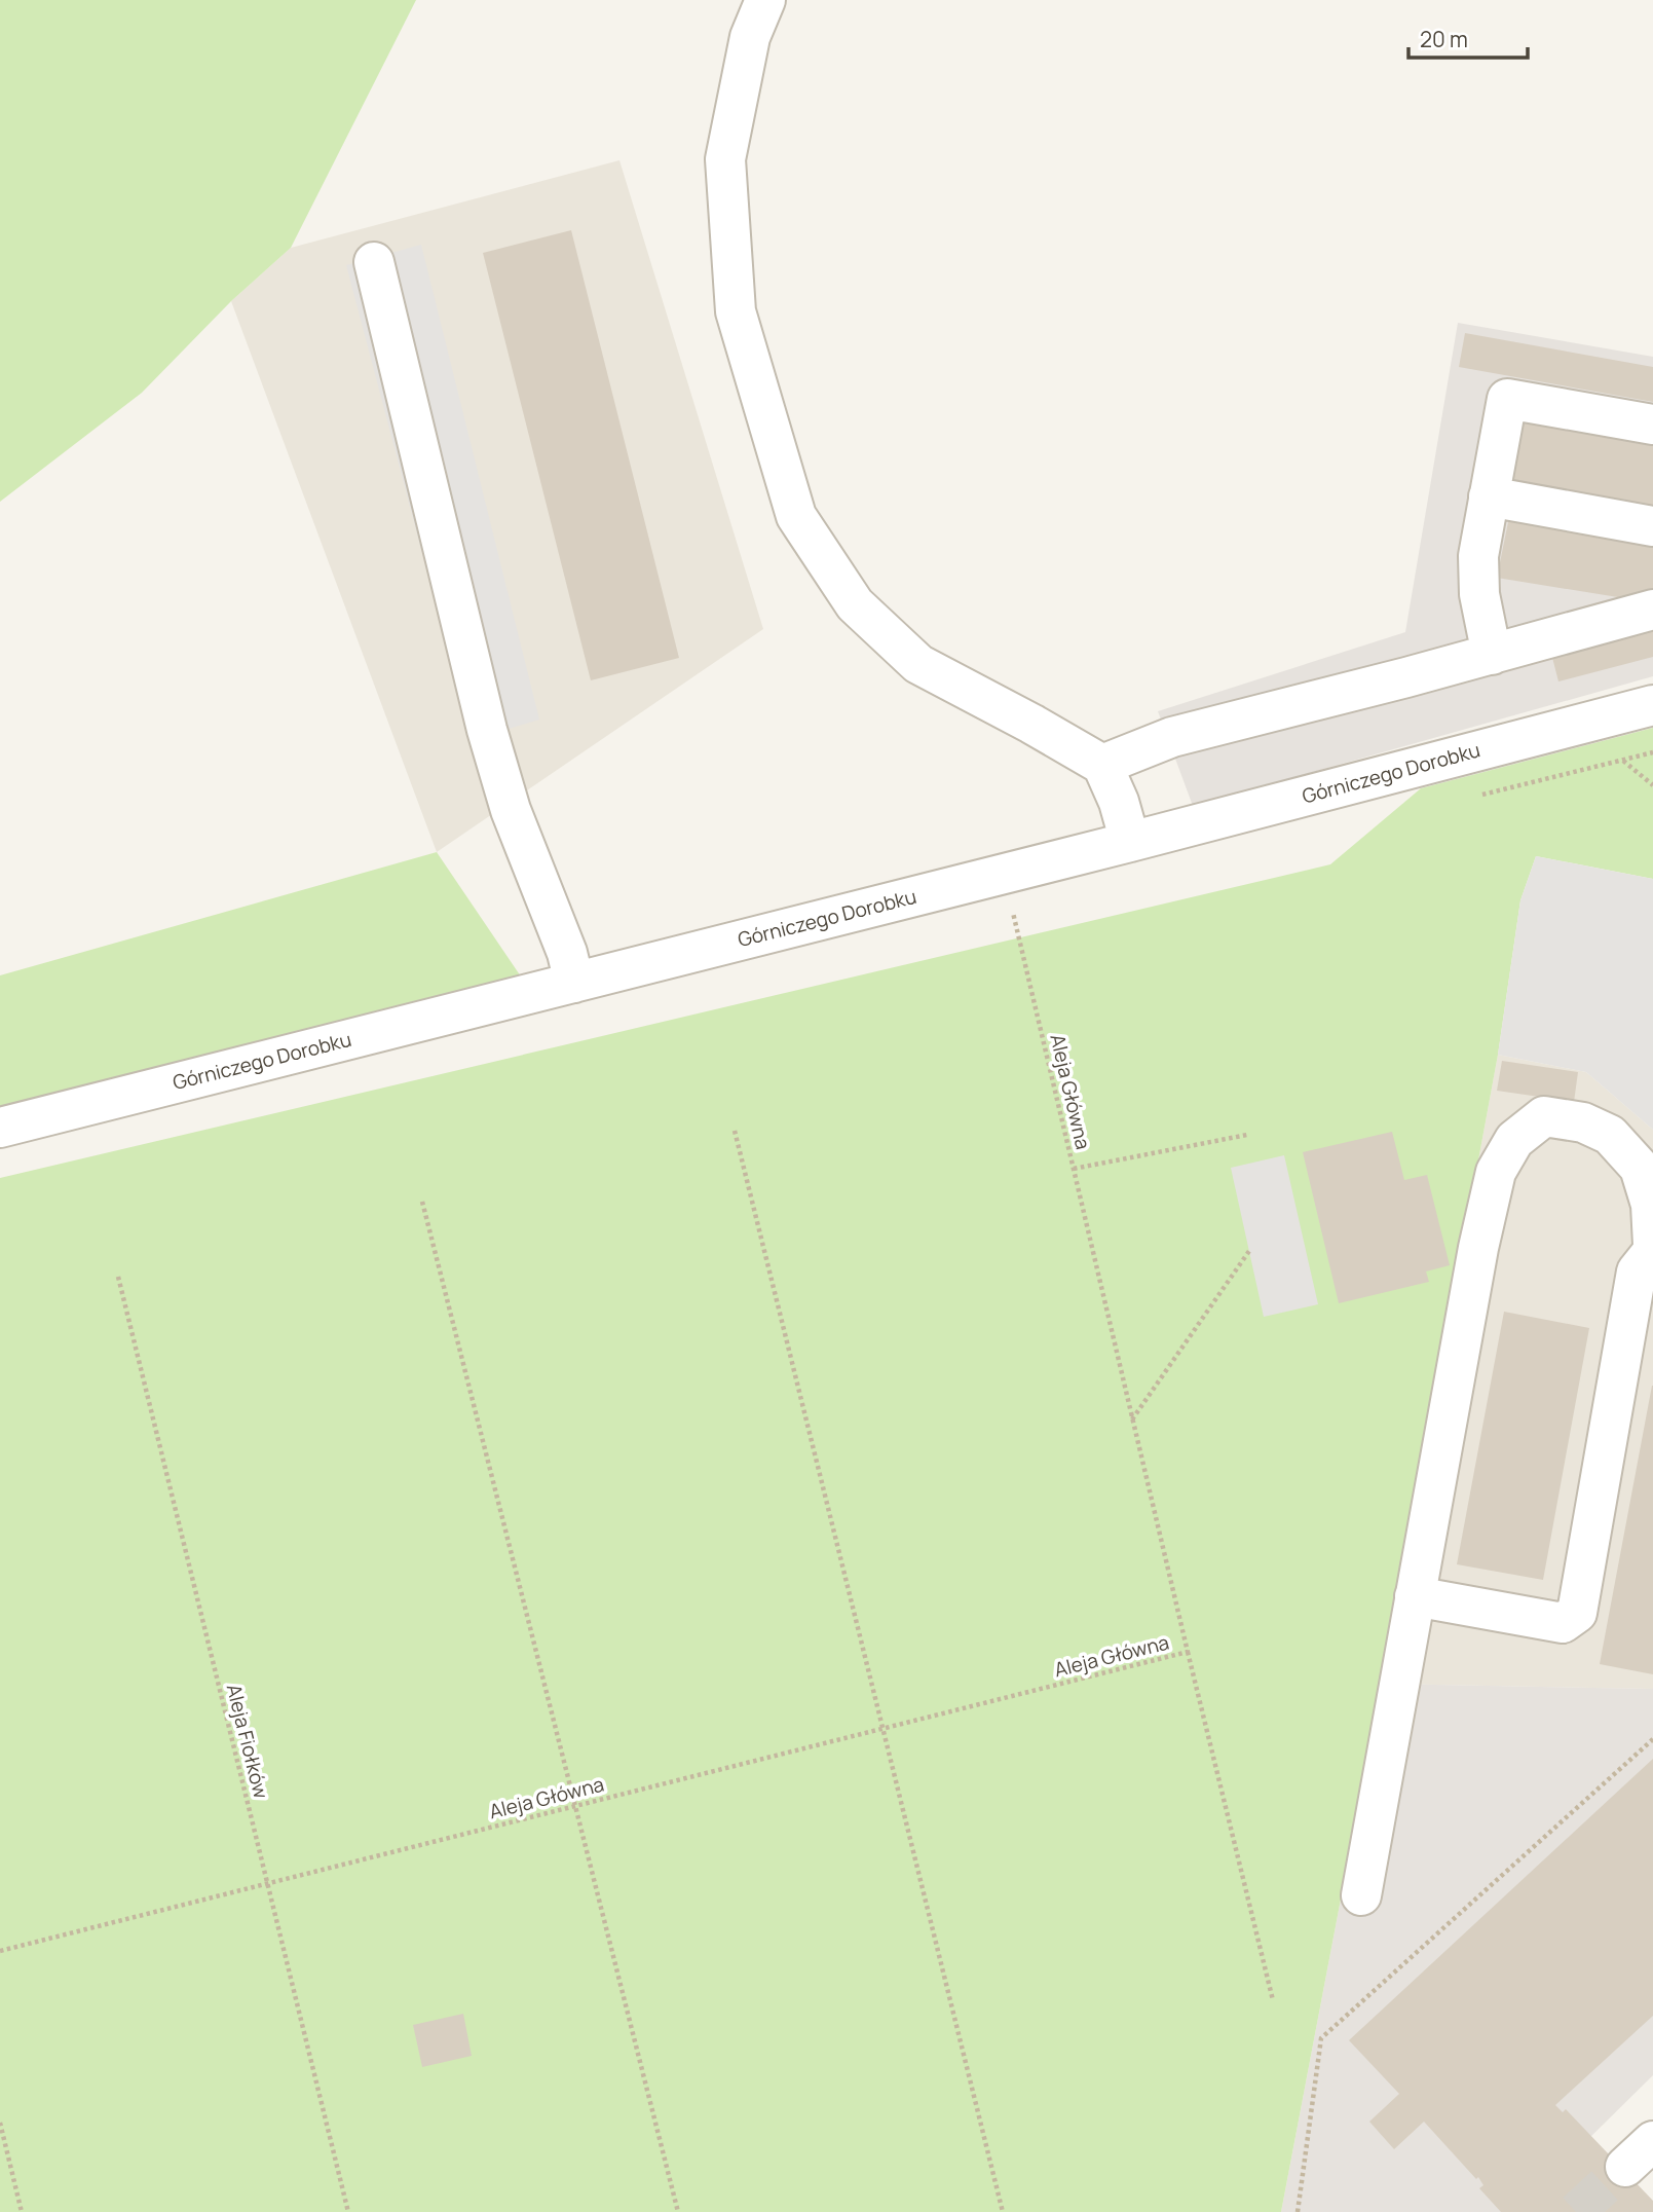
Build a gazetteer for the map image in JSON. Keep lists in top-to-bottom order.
{
  "streets": {
    "street": ["Górniczego Dorobku"],
    "path": ["Aleja Główna", "Aleja Fiołków"]
  },
  "crossings": [
    ["Aleja Główna", "Aleja Fiołków"]
  ],
  "scale_bar": "20 m"
}
